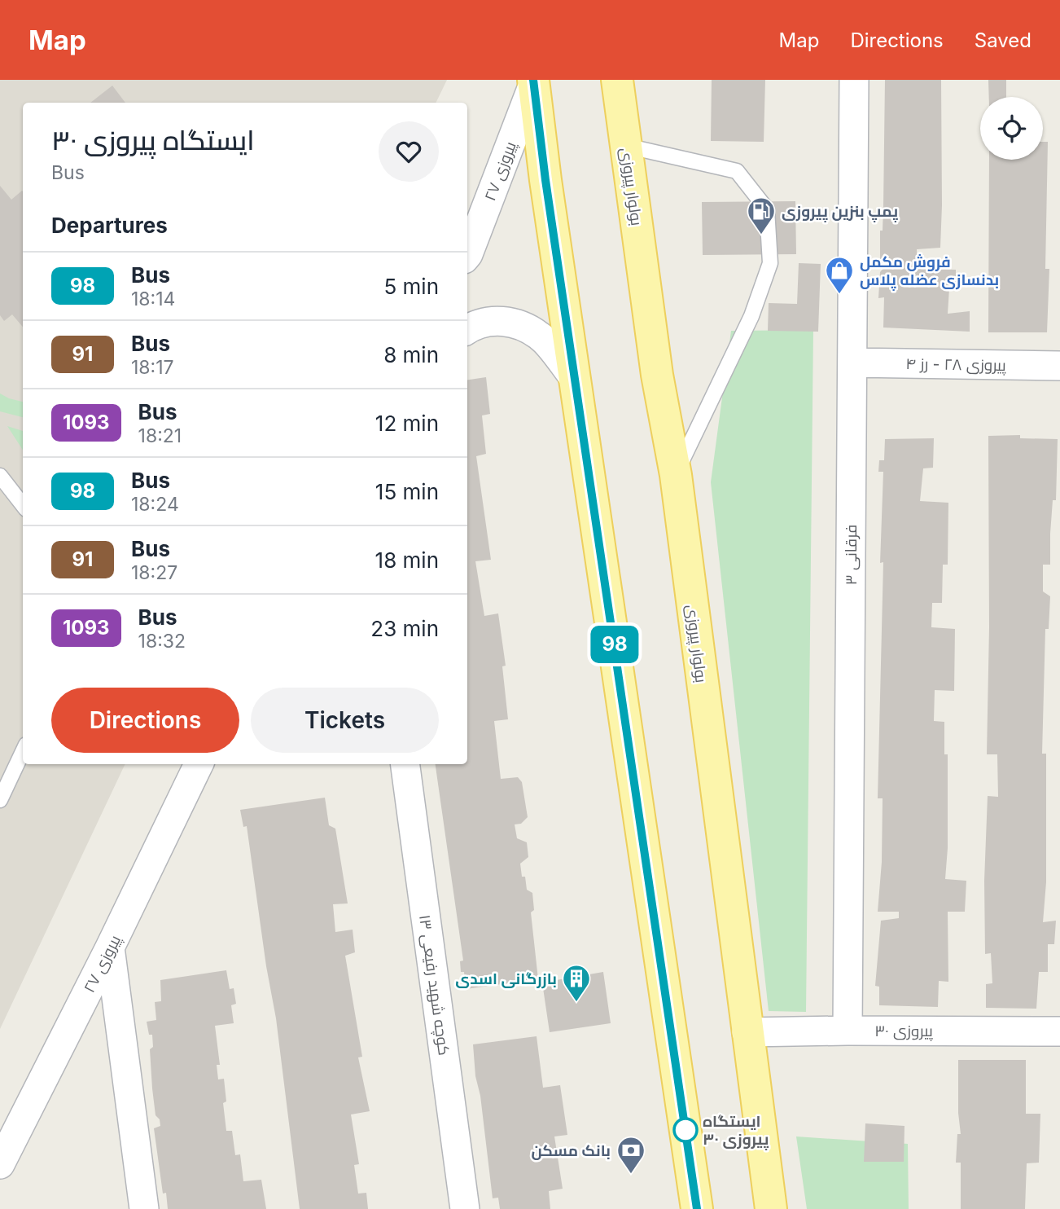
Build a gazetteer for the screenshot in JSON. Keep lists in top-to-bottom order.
{
  "streets": {
    "main road": ["بولوار پیروزی"],
    "street": [
      "پیروزی ۲۷",
      "پیروزی ۲۸ - رز ۴",
      "فرقانی ۳",
      "کوچه شهید رفیعی ۱۳",
      "پیروزی ۳۰"
    ]
  },
  "crossings": [
    ["بولوار پیروزی", "پیروزی ۳۰"],
    ["پیروزی ۲۸ - رز ۴", "فرقانی ۳"],
    ["فرقانی ۳", "پیروزی ۳۰"]
  ],
  "places": {
    "fuel station": ["پمپ بنزین پیروزی"],
    "shop": ["فروش مکمل بدنسازی عضله پلاس"],
    "building": ["بازرگانی اسدی"],
    "other": ["ایستگاه پیروزی ۳۰"],
    "bank": ["بانک مسکن"]
  },
  "lines": ["bus line 98"],
  "page": {
    "header": "Map",
    "nav": ["Map", "Directions", "Saved"],
    "on_map": "98",
    "heading": [
      ["ایستگاه پیروزی ۳۰", "Bus"],
      "Departures"
    ],
    "list": [
      {
        "mark": "98",
        "name": "Bus",
        "note": "18:14",
        "value": "5 min"
      },
      {
        "mark": "91",
        "name": "Bus",
        "note": "18:17",
        "value": "8 min"
      },
      {
        "mark": "1093",
        "name": "Bus",
        "note": "18:21",
        "value": "12 min"
      },
      {
        "mark": "98",
        "name": "Bus",
        "note": "18:24",
        "value": "15 min"
      },
      {
        "mark": "91",
        "name": "Bus",
        "note": "18:27",
        "value": "18 min"
      },
      {
        "mark": "1093",
        "name": "Bus",
        "note": "18:32",
        "value": "23 min"
      }
    ],
    "buttons": ["Directions", "Tickets"]
  }
}
